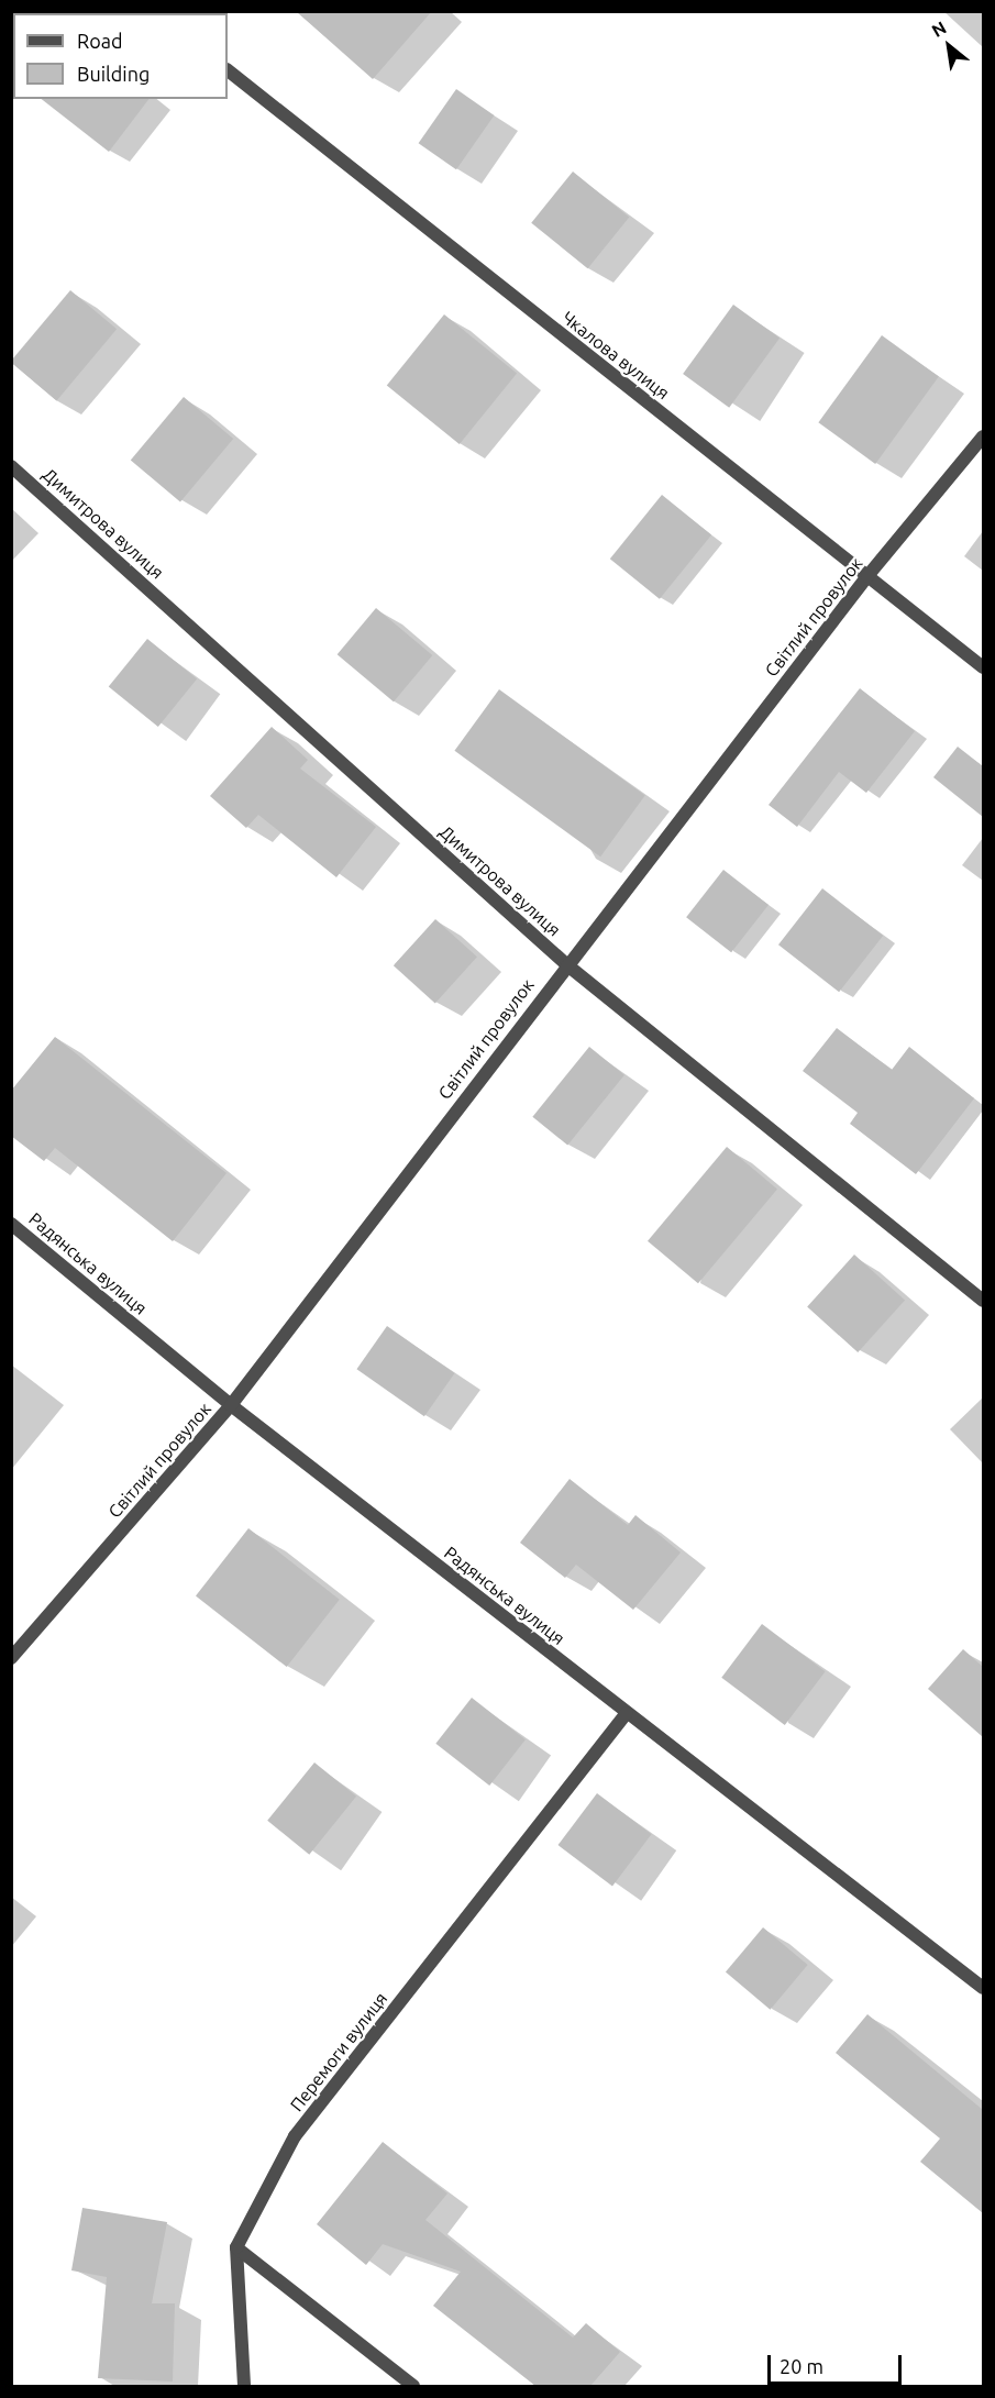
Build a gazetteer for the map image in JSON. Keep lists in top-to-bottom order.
{
  "streets": {
    "street": [
      "Чкалова вулиця",
      "Димитрова вулиця",
      "Світлий провулок",
      "Радянська вулиця",
      "Перемоги вулиця"
    ]
  },
  "crossings": [
    ["Чкалова вулиця", "Світлий провулок"],
    ["Димитрова вулиця", "Світлий провулок"],
    ["Світлий провулок", "Радянська вулиця"],
    ["Радянська вулиця", "Перемоги вулиця"]
  ],
  "legend": ["Road", "Building"],
  "scale_bar": "20 m",
  "north": "top left"
}
